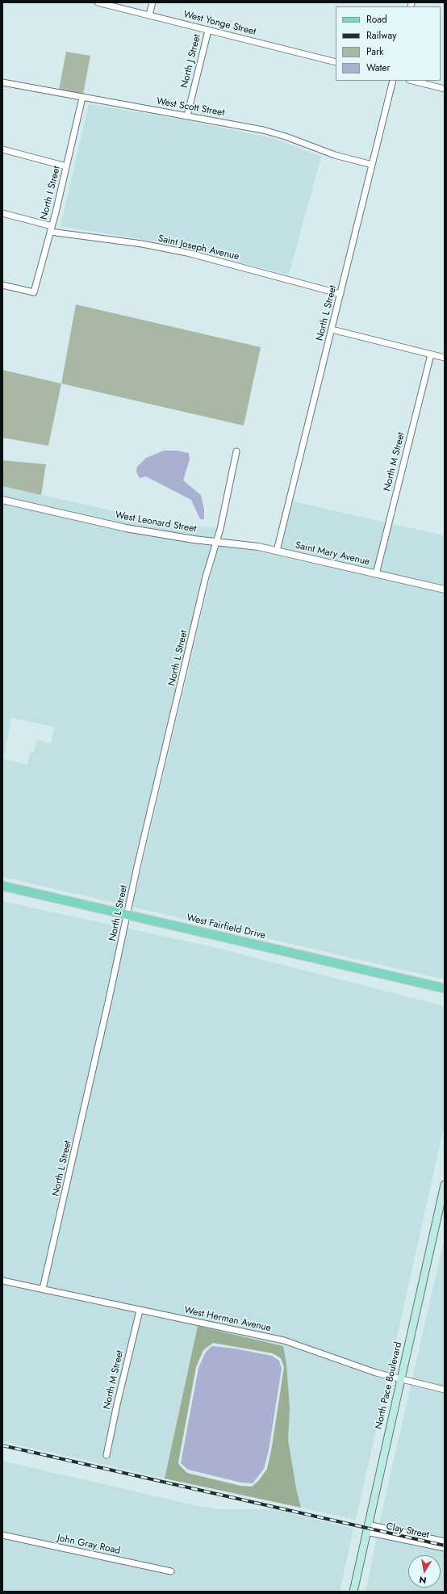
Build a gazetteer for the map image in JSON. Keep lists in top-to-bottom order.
{
  "streets": {
    "main road": ["West Fairfield Drive", "North Pace Boulevard"],
    "street": [
      "West Yonge Street",
      "North J Street",
      "West Scott Street",
      "North I Street",
      "Saint Joseph Avenue",
      "North L Street",
      "North M Street",
      "West Leonard Street",
      "Saint Mary Avenue",
      "West Herman Avenue",
      "Clay Street",
      "John Gray Road"
    ]
  },
  "crossings": [
    ["West Yonge Street", "North J Street"],
    ["North J Street", "West Scott Street"],
    ["West Scott Street", "North I Street"],
    ["West Scott Street", "North L Street"],
    ["North I Street", "Saint Joseph Avenue"],
    ["Saint Joseph Avenue", "North L Street"],
    ["North L Street", "West Leonard Street"],
    ["North L Street", "Saint Mary Avenue"],
    ["North L Street", "West Fairfield Drive"],
    ["North L Street", "West Herman Avenue"],
    ["North M Street", "Saint Mary Avenue"],
    ["North M Street", "West Herman Avenue"],
    ["West Leonard Street", "Saint Mary Avenue"],
    ["West Herman Avenue", "North Pace Boulevard"],
    ["North Pace Boulevard", "Clay Street"]
  ],
  "legend": [
    "Road",
    "Railway",
    "Park",
    "Water"
  ],
  "north": "bottom"
}
